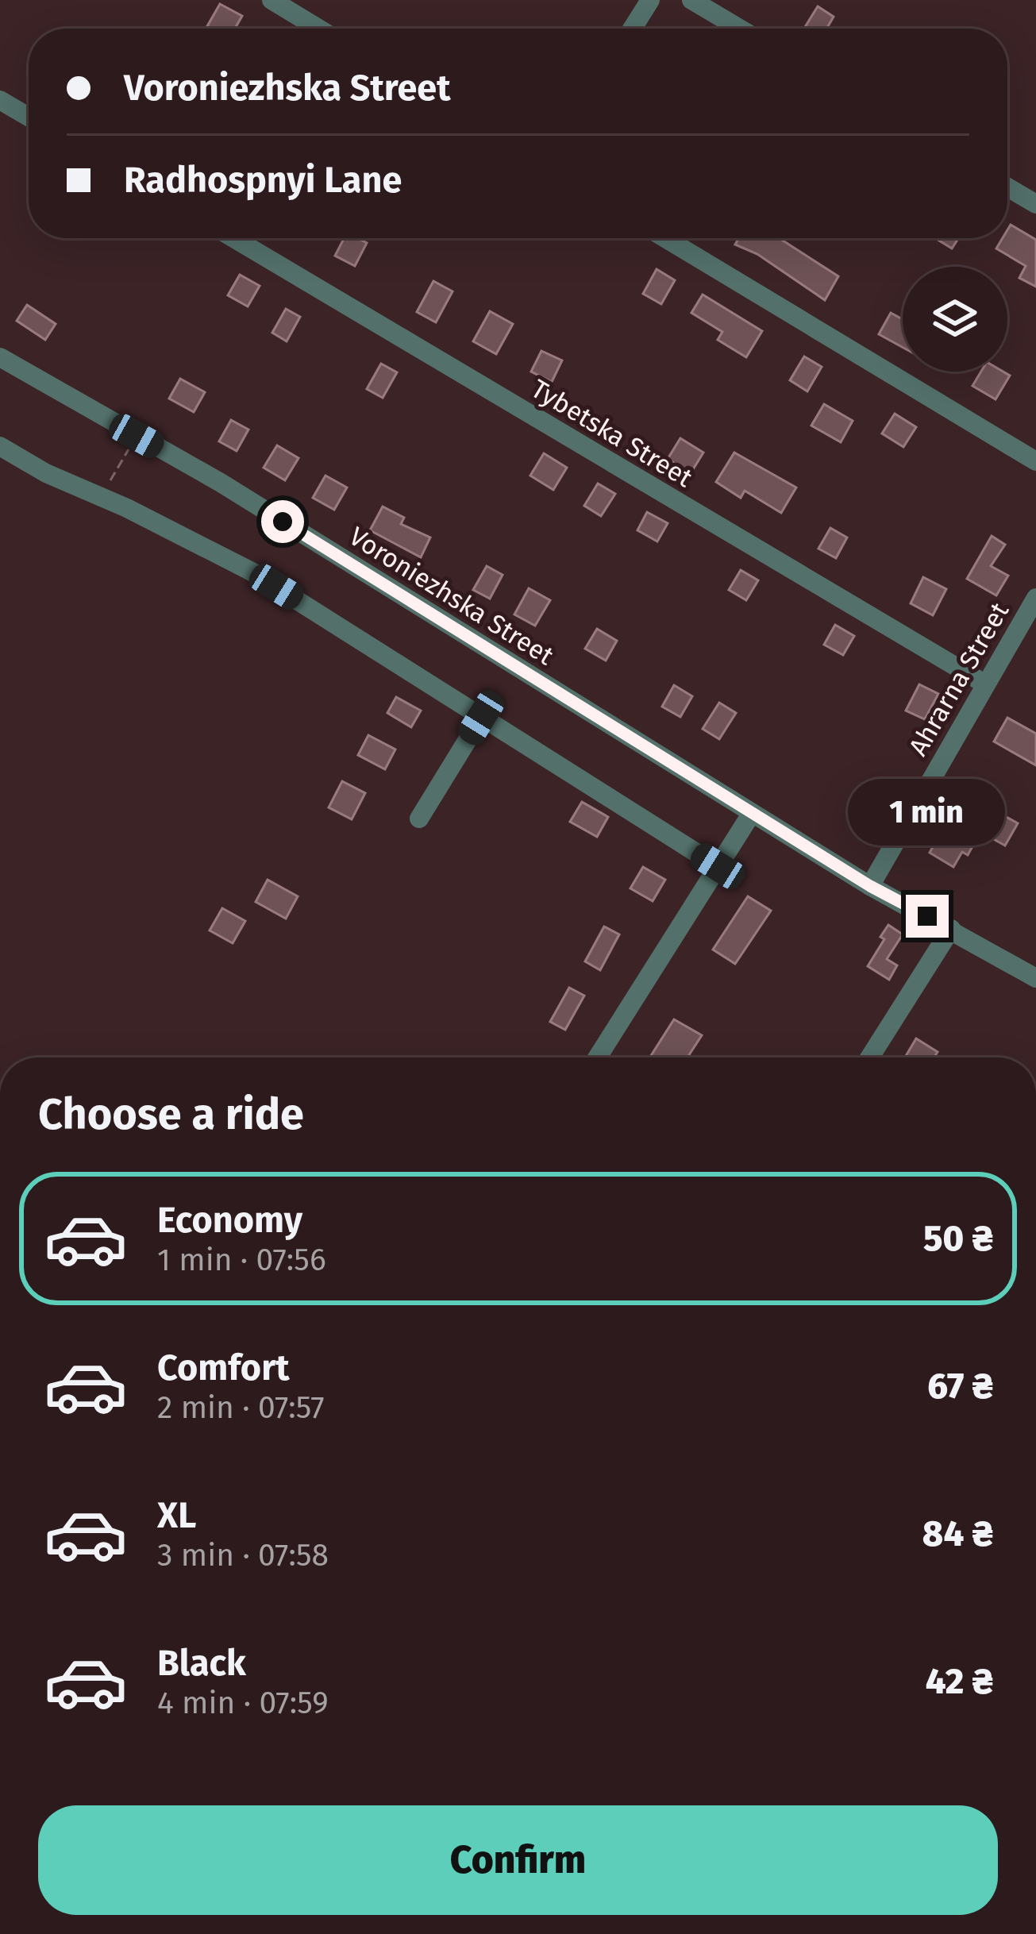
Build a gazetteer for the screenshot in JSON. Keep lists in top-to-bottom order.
{
  "streets": {
    "street": ["Tybetska Street", "Voroniezhska Street", "Ahrarna Street"]
  },
  "crossings": [
    ["Tybetska Street", "Ahrarna Street"],
    ["Voroniezhska Street", "Ahrarna Street"]
  ],
  "page": {
    "banner": ["Voroniezhska Street", "Radhospnyi Lane"],
    "bubble": "1 min",
    "heading": "Choose a ride",
    "list": [
      {
        "name": "Economy",
        "note": "1 min · 07:56",
        "value": "50 ₴"
      },
      {
        "name": "Comfort",
        "note": "2 min · 07:57",
        "value": "67 ₴"
      },
      {
        "name": "XL",
        "note": "3 min · 07:58",
        "value": "84 ₴"
      },
      {
        "name": "Black",
        "note": "4 min · 07:59",
        "value": "42 ₴"
      }
    ],
    "buttons": "Confirm"
  }
}
